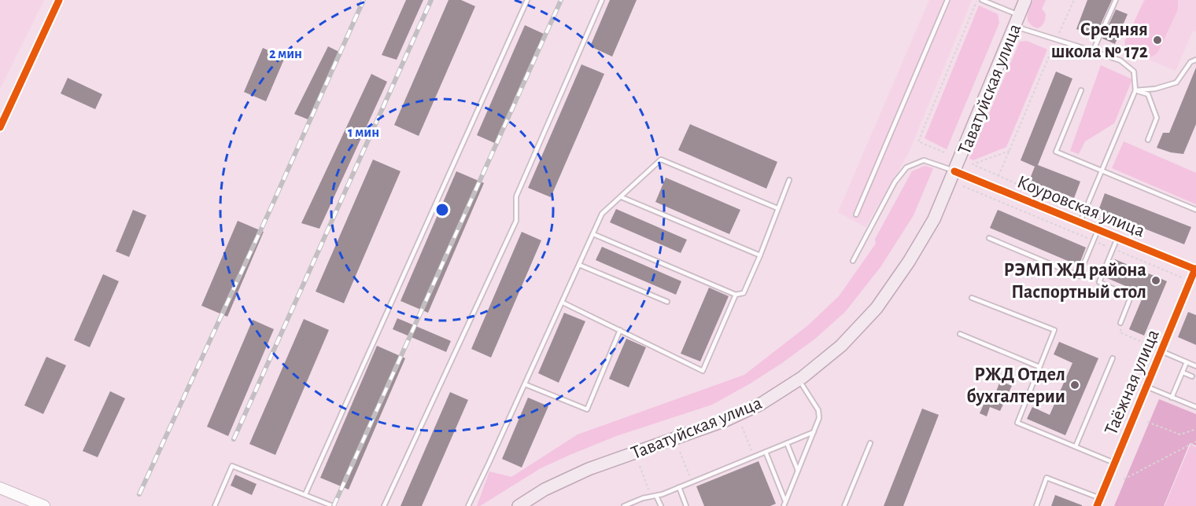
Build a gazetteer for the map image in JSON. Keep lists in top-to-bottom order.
{
  "streets": {
    "main road": ["Таватуйская улица"],
    "street": ["Коуровская улица", "Таёжная улица"]
  },
  "crossings": [
    ["Таватуйская улица", "Коуровская улица"],
    ["Коуровская улица", "Таёжная улица"]
  ],
  "places": ["Средняя школа № 172", "РЭМП ЖД района Паспортный стол", "РЖД Отдел бухгалтерии"],
  "rings": ["2 мин", "1 мин"]
}
